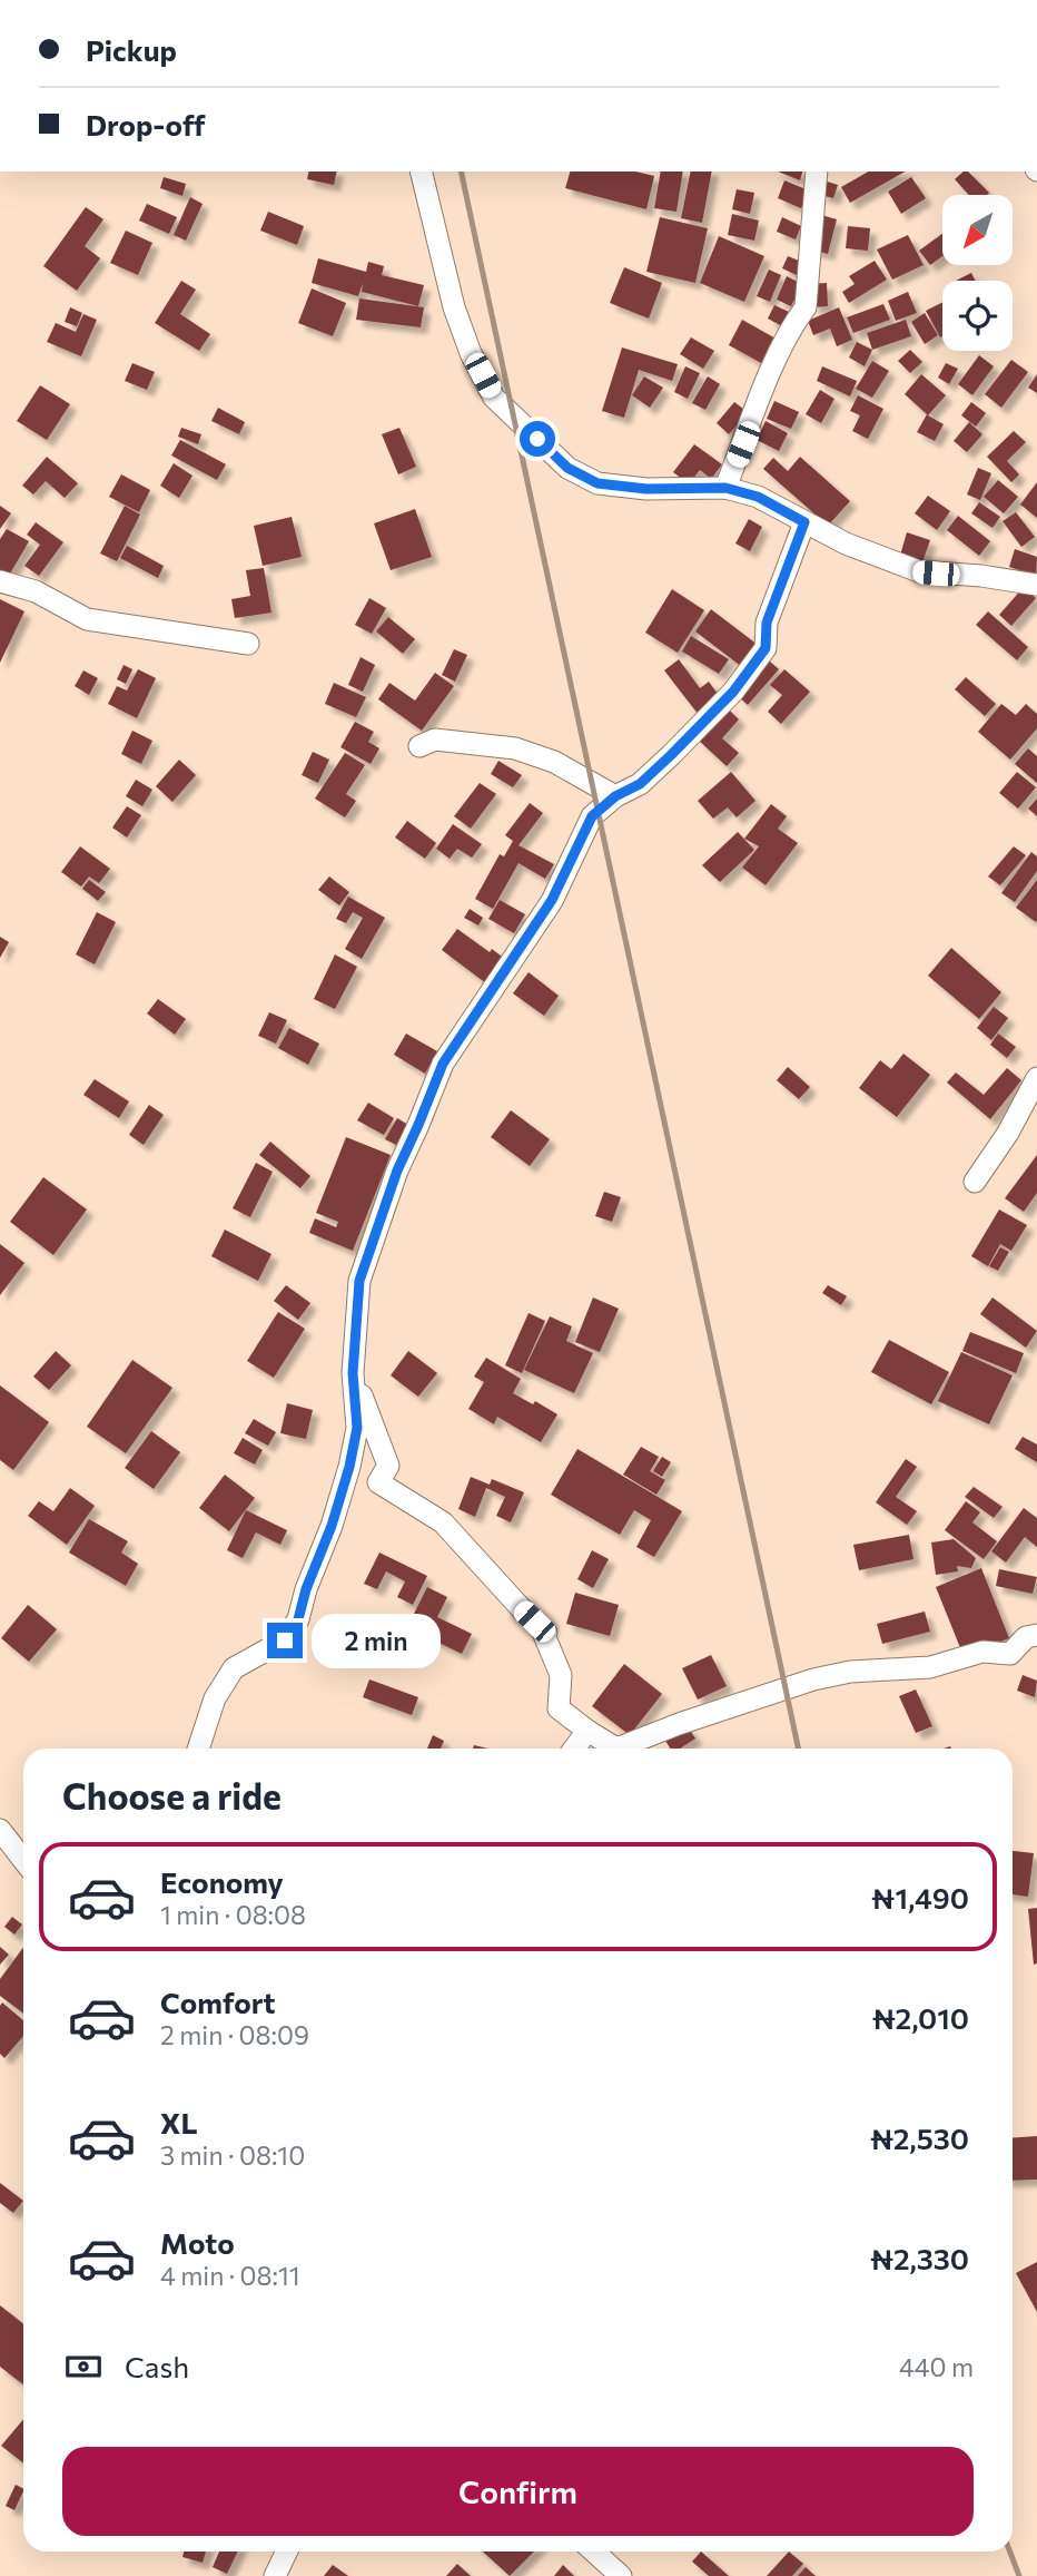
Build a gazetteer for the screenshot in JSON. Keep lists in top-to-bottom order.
{
  "north": "bottom left",
  "page": {
    "banner": ["Pickup", "Drop-off"],
    "bubble": "2 min",
    "heading": "Choose a ride",
    "list": [
      {
        "name": "Economy",
        "note": "1 min · 08:08",
        "value": "₦1,490"
      },
      {
        "name": "Comfort",
        "note": "2 min · 08:09",
        "value": "₦2,010"
      },
      {
        "name": "XL",
        "note": "3 min · 08:10",
        "value": "₦2,530"
      },
      {
        "name": "Moto",
        "note": "4 min · 08:11",
        "value": "₦2,330"
      }
    ],
    "pay": ["Cash", "440 m"],
    "buttons": "Confirm"
  }
}
